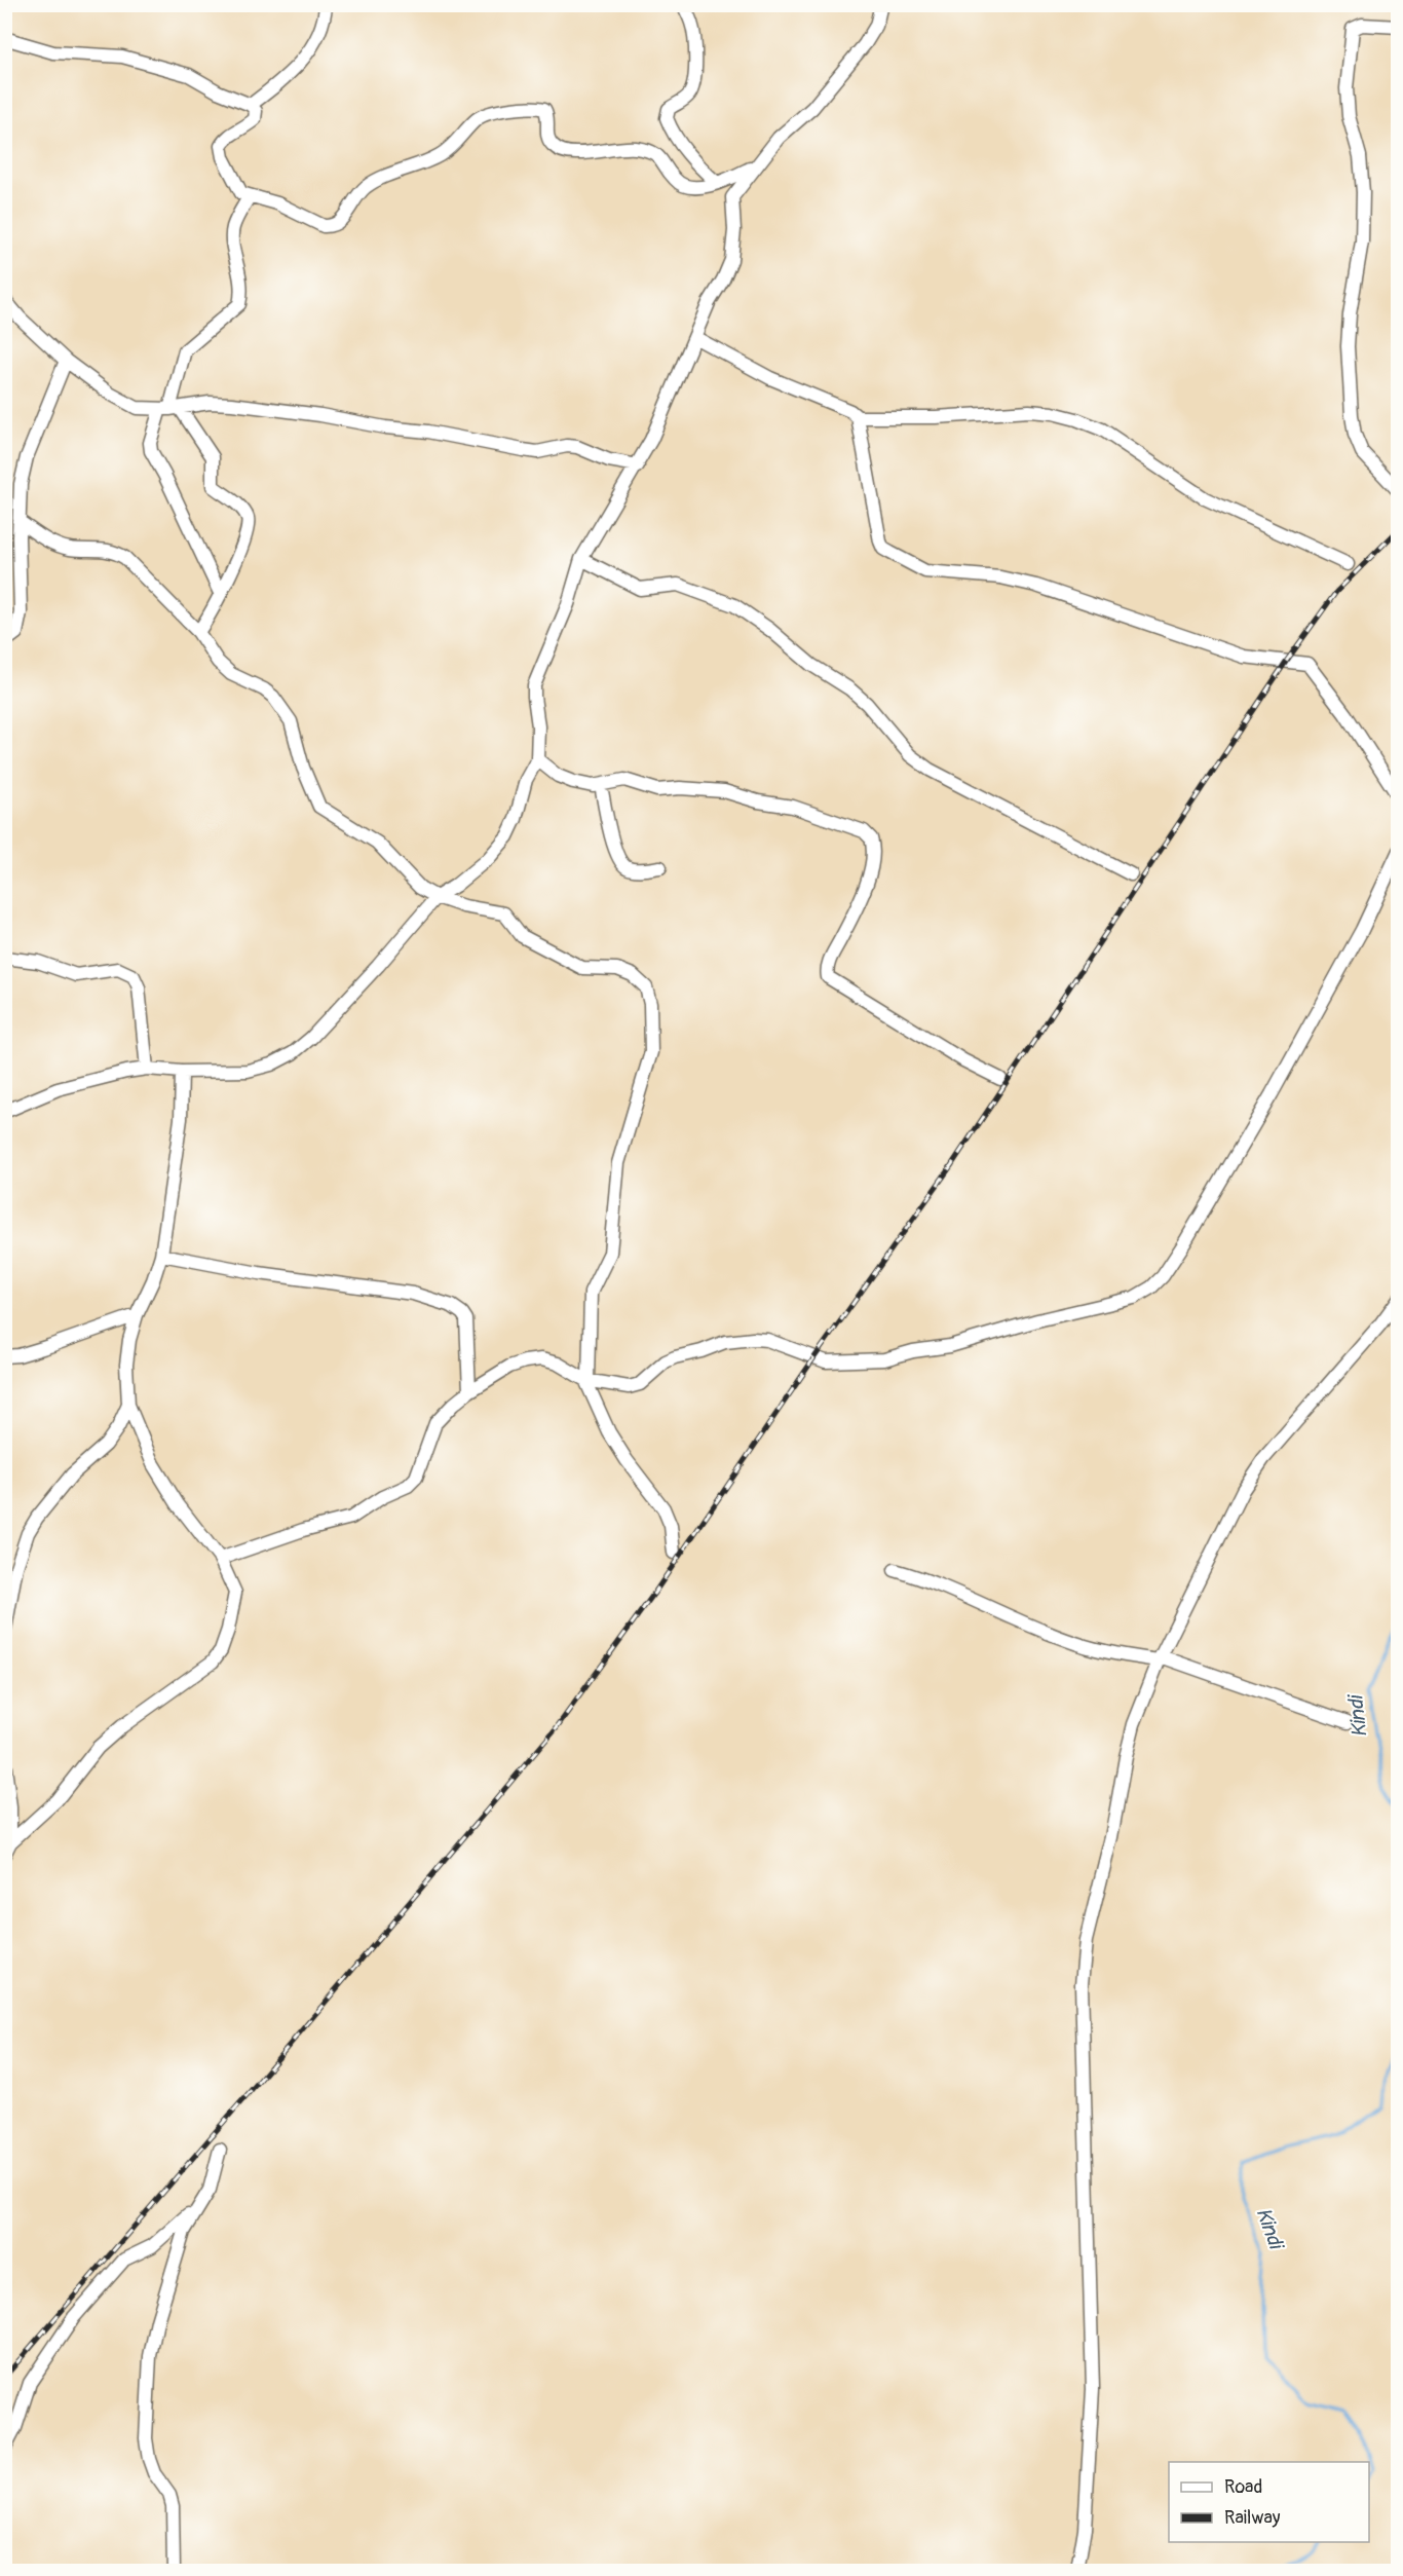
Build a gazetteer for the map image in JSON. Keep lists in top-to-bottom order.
{
  "water": ["Kindi"],
  "legend": ["Road", "Railway"]
}
